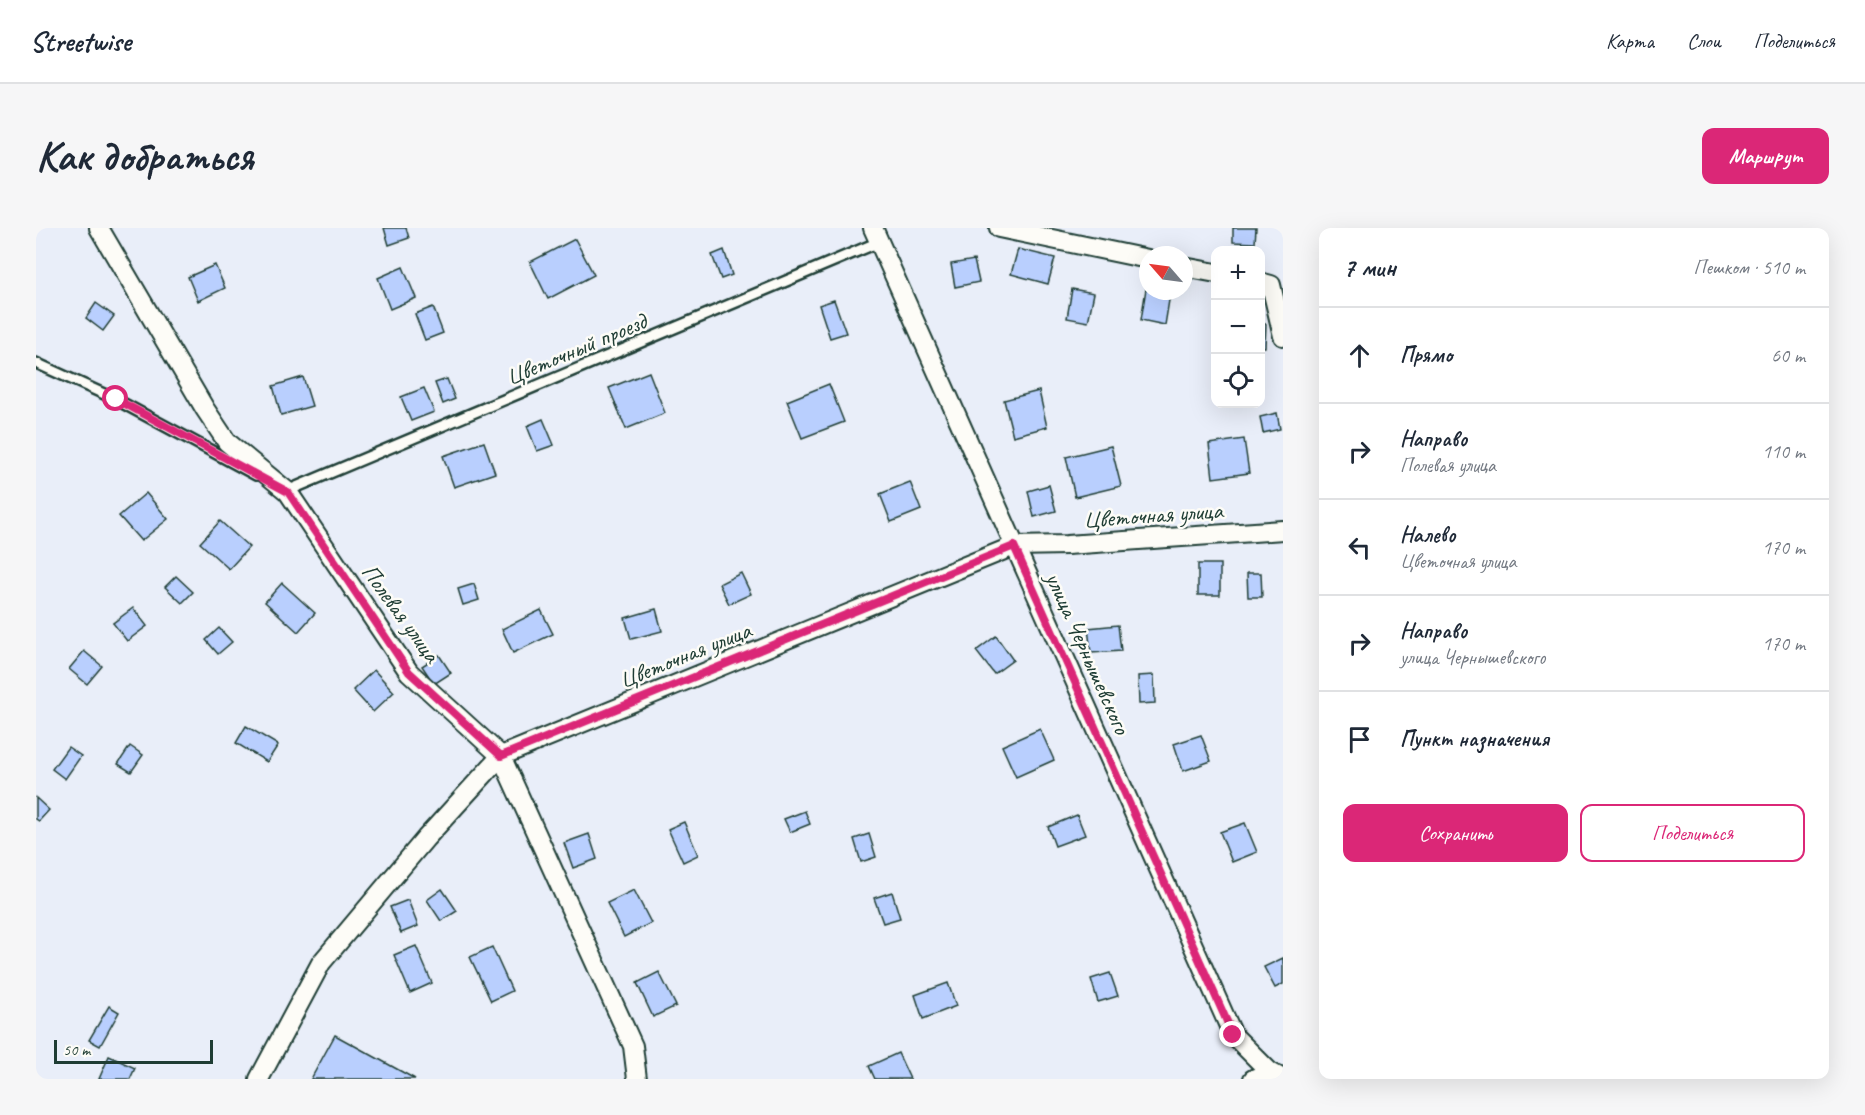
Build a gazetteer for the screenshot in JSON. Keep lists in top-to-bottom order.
{
  "streets": {
    "street": ["Цветочная улица", "Полевая улица", "улица Чернышевского"],
    "lane": ["Цветочный проезд"]
  },
  "crossings": [
    ["Цветочный проезд", "Полевая улица"],
    ["Цветочный проезд", "улица Чернышевского"],
    ["Цветочная улица", "Полевая улица"],
    ["Цветочная улица", "улица Чернышевского"]
  ],
  "scale_bar": "50 m",
  "north": "top left",
  "page": {
    "header": "Streetwise",
    "nav": ["Карта", "Слои", "Поделиться"],
    "buttons": [
      "Маршрут",
      ["Сохранить", "Поделиться"]
    ],
    "title": "Как добраться",
    "heading": ["7 мин", "Пешком · 510 m"],
    "map_buttons": ["+", "−"],
    "list": [
      ["Прямо", "60 m"],
      ["Направо", "Полевая улица", "110 m"],
      ["Налево", "Цветочная улица", "170 m"],
      ["Направо", "улица Чернышевского", "170 m"],
      "Пункт назначения"
    ],
    "scale": "50 m"
  }
}
